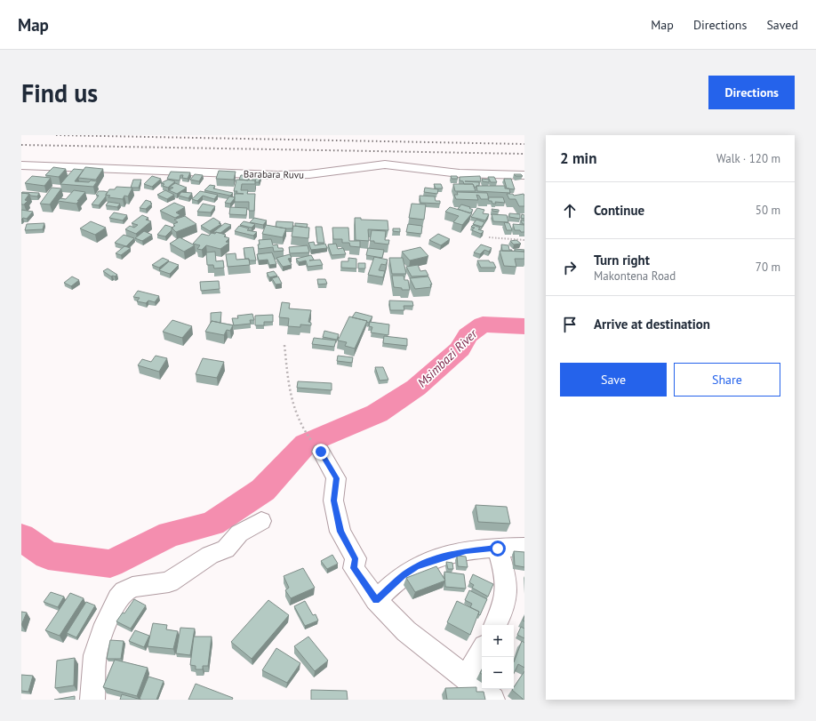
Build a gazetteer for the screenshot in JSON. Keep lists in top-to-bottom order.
{
  "streets": {
    "street": ["Barabara Ruvu"]
  },
  "water": ["Msimbazi River"],
  "page": {
    "header": "Map",
    "nav": ["Map", "Directions", "Saved"],
    "buttons": [
      "Directions",
      ["Save", "Share"]
    ],
    "title": "Find us",
    "heading": ["2 min", "Walk · 120 m"],
    "list": [
      ["Continue", "50 m"],
      ["Turn right", "Makontena Road", "70 m"],
      "Arrive at destination"
    ],
    "map_buttons": ["+", "−"]
  }
}
